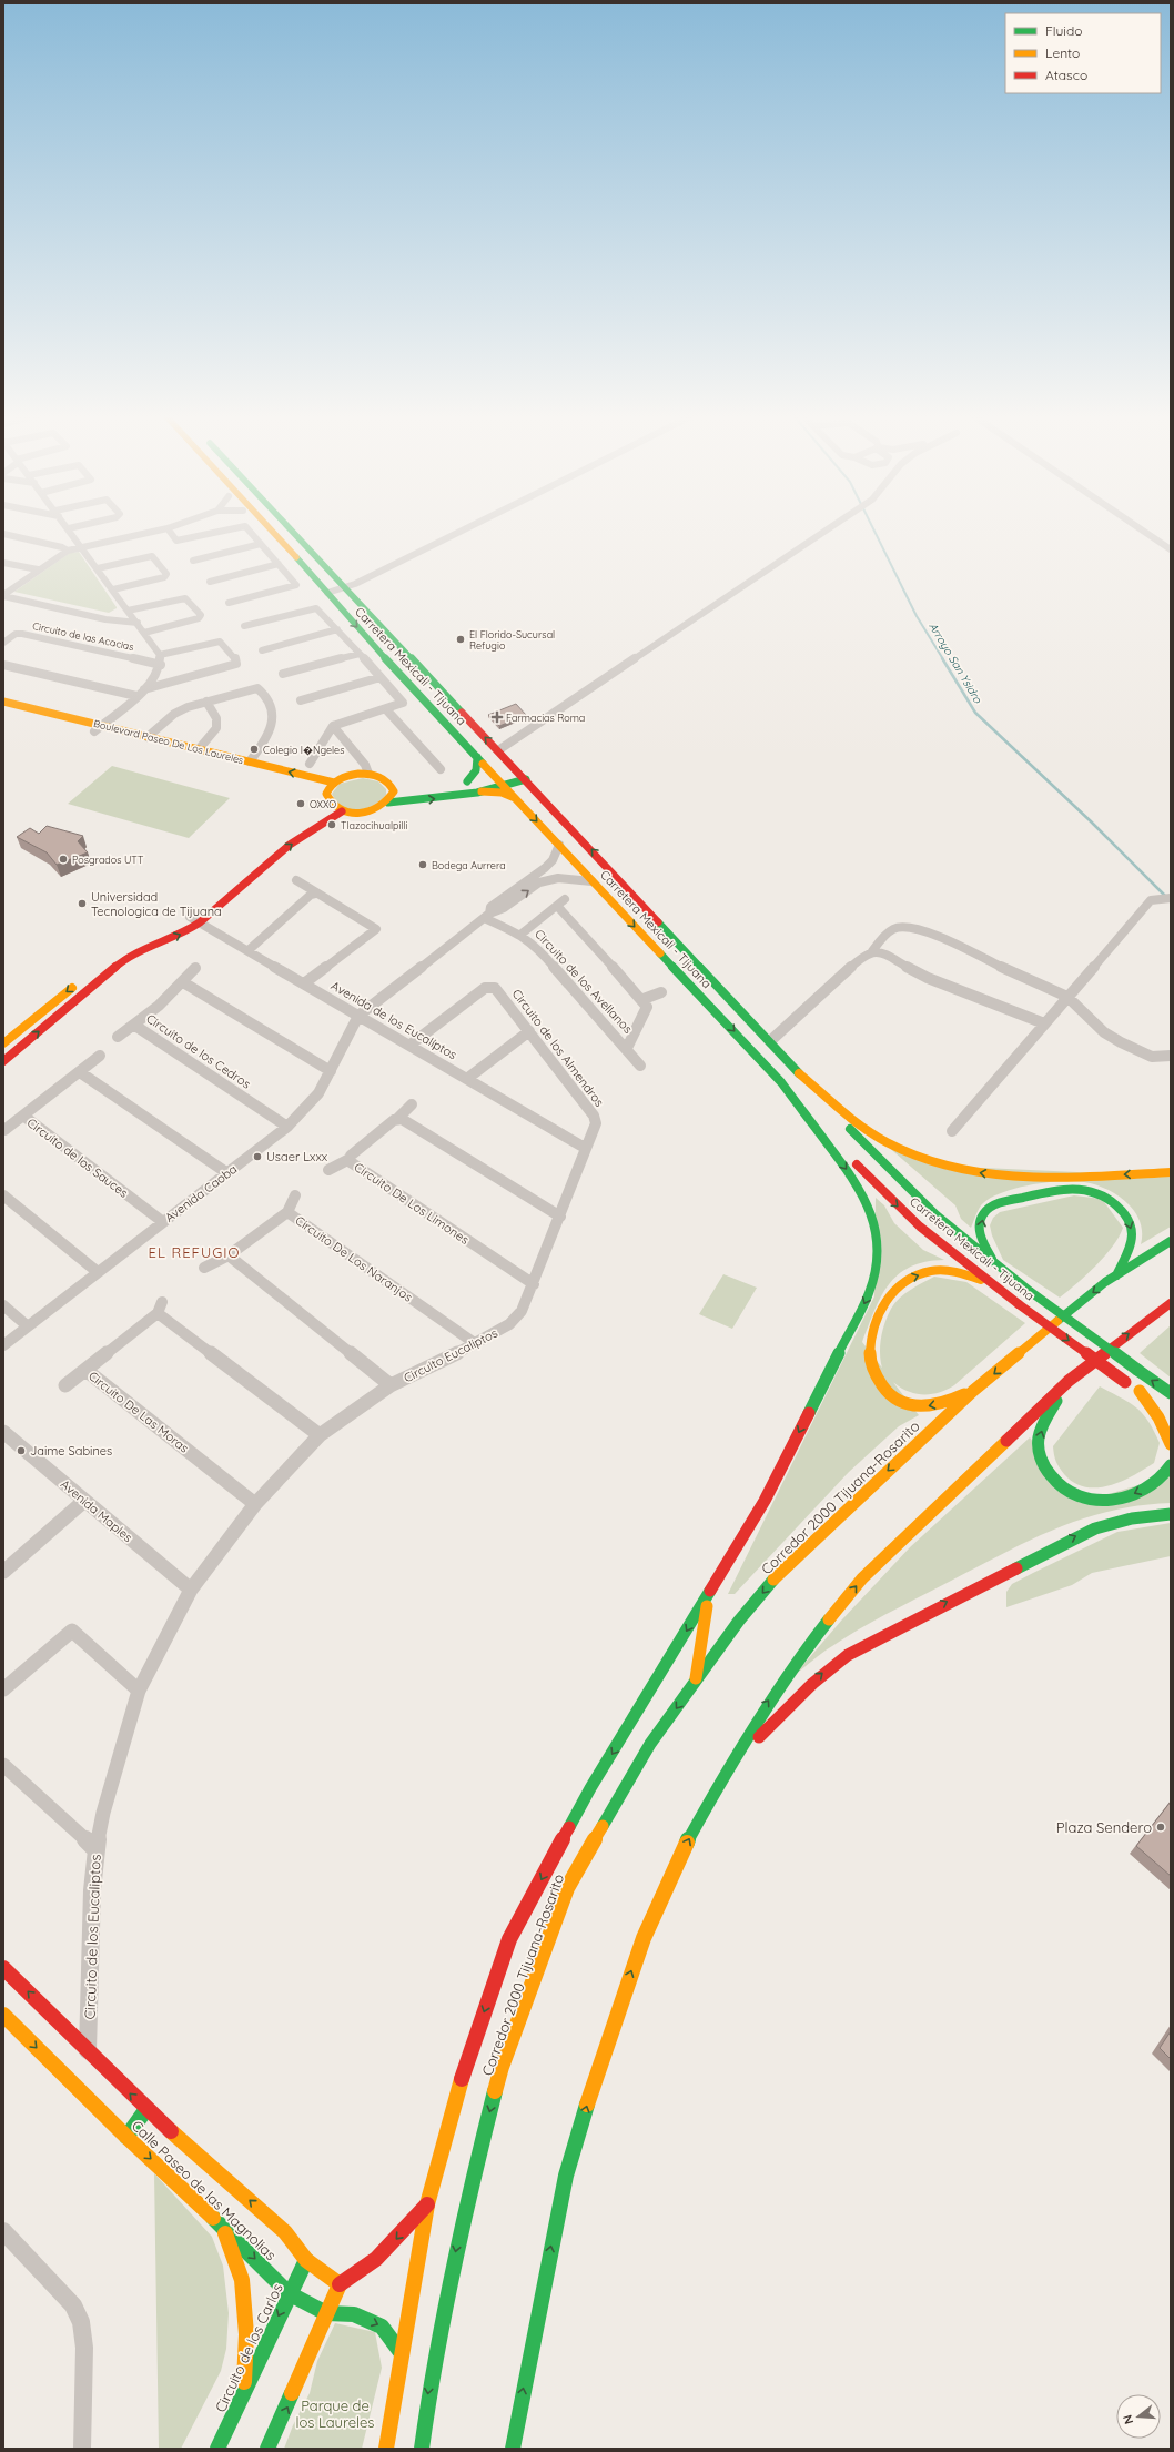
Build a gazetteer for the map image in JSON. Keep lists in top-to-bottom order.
{
  "streets": {
    "main road": [
      "Carretera Mexicali - Tijuana",
      "Boulevard Paseo De Los Laureles",
      "Corredor 2000 Tijuana-Rosarito",
      "Calle Paseo de las Magnolias",
      "Circuito de los Carlos"
    ],
    "street": [
      "Circuito de las Acacias",
      "Circuito de los Avellanos",
      "Avenida de los Eucalíptos",
      "Circuito de los Almendros",
      "Circuito de los Cedros",
      "Circuito de los Sauces",
      "Avenida Caoba",
      "Circuito De Los Limones",
      "Circuito De Los Naranjos",
      "Circuito Eucaliptos",
      "Circuito De Las Moras",
      "Avenida Maples",
      "Circuito de los Eucaliptos"
    ]
  },
  "crossings": [
    ["Circuito de los Avellanos", "Avenida Caoba"],
    ["Avenida de los Eucalíptos", "Circuito de los Almendros"],
    ["Avenida de los Eucalíptos", "Avenida Caoba"],
    ["Avenida de los Eucalíptos", "Circuito Eucaliptos"],
    ["Circuito de los Almendros", "Circuito Eucaliptos"],
    ["Circuito de los Cedros", "Avenida Caoba"],
    ["Circuito de los Sauces", "Avenida Caoba"],
    ["Circuito De Los Limones", "Circuito Eucaliptos"],
    ["Circuito De Los Naranjos", "Circuito Eucaliptos"],
    ["Circuito Eucaliptos", "Circuito De Las Moras"],
    ["Circuito Eucaliptos", "Circuito de los Eucaliptos"],
    ["Circuito De Las Moras", "Circuito de los Eucaliptos"],
    ["Avenida Maples", "Circuito de los Eucaliptos"],
    ["Circuito de los Eucaliptos", "Calle Paseo de las Magnolias"],
    ["Calle Paseo de las Magnolias", "Circuito de los Carlos"]
  ],
  "districts": ["EL REFUGIO"],
  "water": ["Arroyo San Ysidro"],
  "parks": ["Parque de los Laureles"],
  "places": {
    "other": [
      "El Florido-Sucursal Refugio",
      "Colegio I�Ngeles",
      "OXXO",
      "Tlazocihualpilli",
      "Posgrados UTT",
      "Bodega Aurrera",
      "Universidad Tecnologica de Tijuana",
      "Usaer Lxxx",
      "Jaime Sabines",
      "Plaza Sendero"
    ],
    "health": ["Farmacias Roma"]
  },
  "legend": ["Fluido", "Lento", "Atasco"],
  "north": "left"
}
